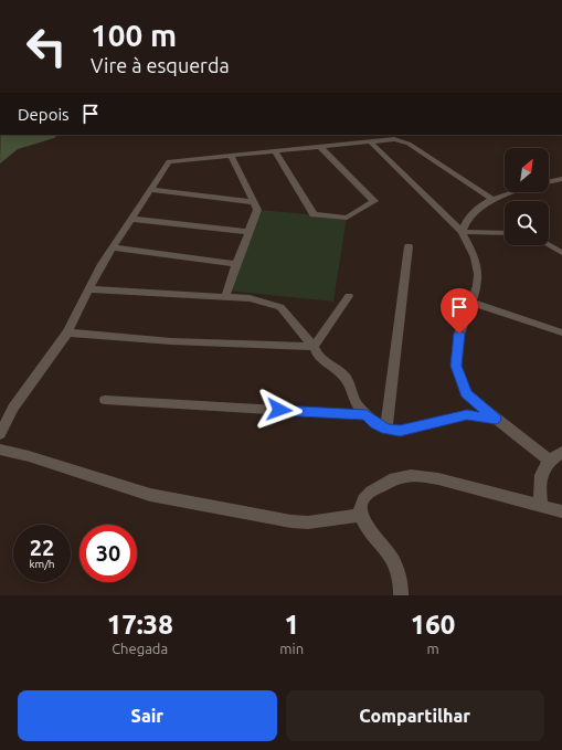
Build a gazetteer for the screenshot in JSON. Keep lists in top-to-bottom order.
{
  "north": "top right",
  "page": {
    "turn": ["100 m", "Vire à esquerda"],
    "then": "Depois",
    "speed": "22 km/h",
    "limit": "30",
    "eta": [
      "17:38",
      "Chegada",
      "1",
      "min",
      "160",
      "m"
    ],
    "buttons": ["Sair", "Compartilhar"]
  }
}
